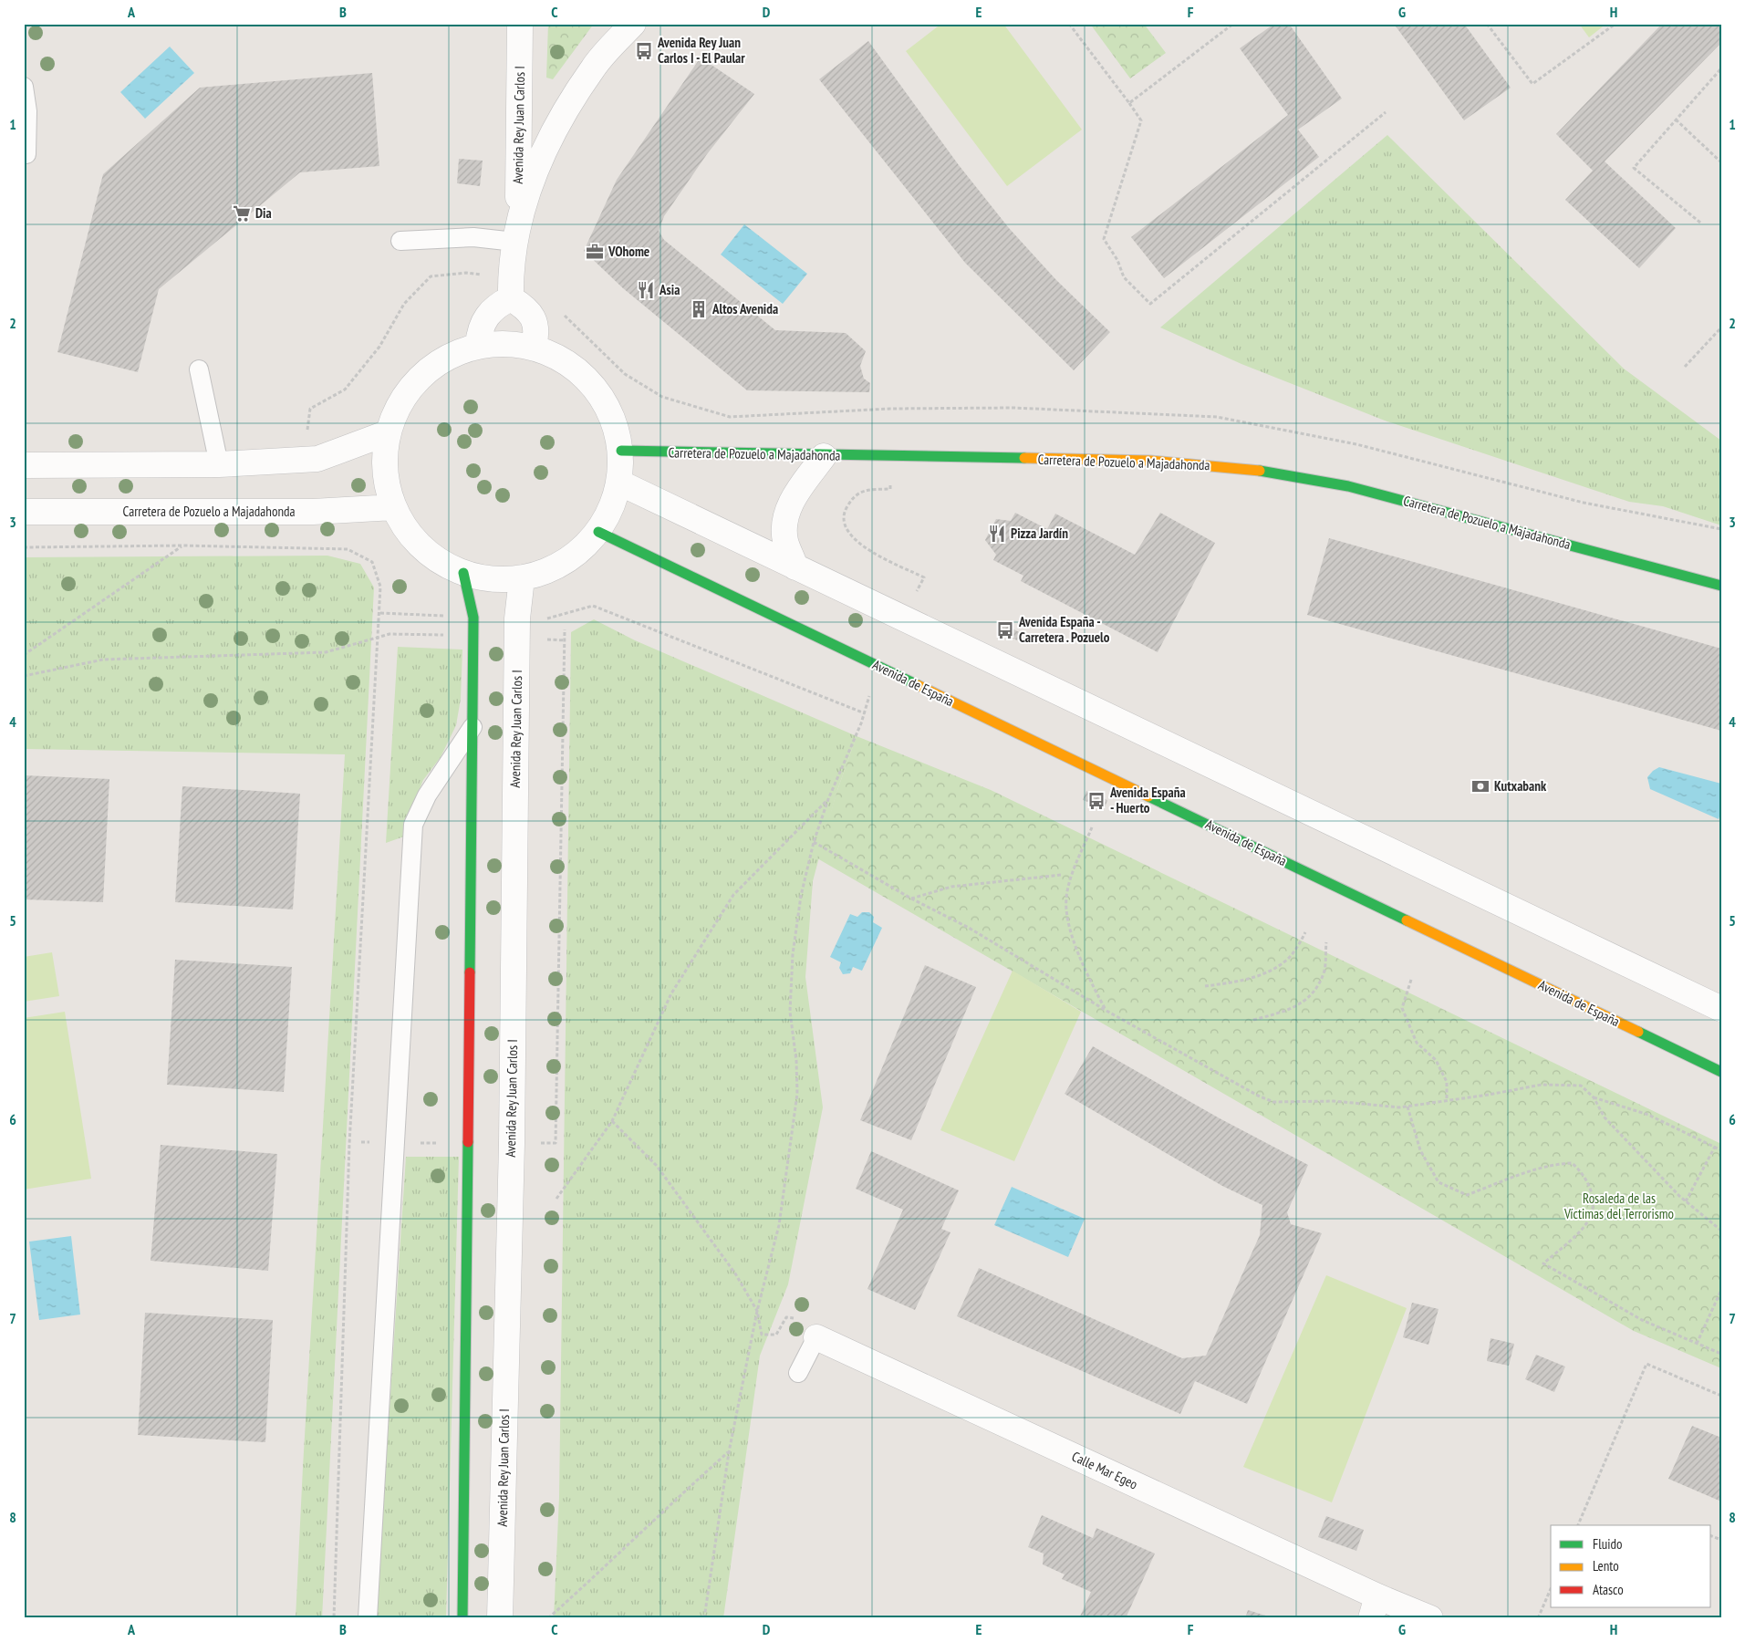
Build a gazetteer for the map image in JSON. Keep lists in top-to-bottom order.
{
  "streets": {
    "street": [
      "Avenida Rey Juan Carlos I",
      "Carretera de Pozuelo a Majadahonda",
      "Avenida de España",
      "Calle Mar Egeo"
    ]
  },
  "parks": ["Rosaleda de las Víctimas del Terrorismo"],
  "places": {
    "bus stop": ["Avenida Rey Juan Carlos I - El Paular", "Avenida España - Carretera . Pozuelo", "Avenida España - Huerto"],
    "supermarket": ["Dia"],
    "office": ["VOhome"],
    "restaurant": ["Asia", "Pizza Jardín"],
    "building": ["Altos Avenida"],
    "bank": ["Kutxabank"]
  },
  "legend": ["Fluido", "Lento", "Atasco"],
  "grid": {
    "columns": [
      "A",
      "B",
      "C",
      "D",
      "E",
      "F",
      "G",
      "H"
    ],
    "rows": [
      "1",
      "2",
      "3",
      "4",
      "5",
      "6",
      "7",
      "8"
    ]
  }
}
